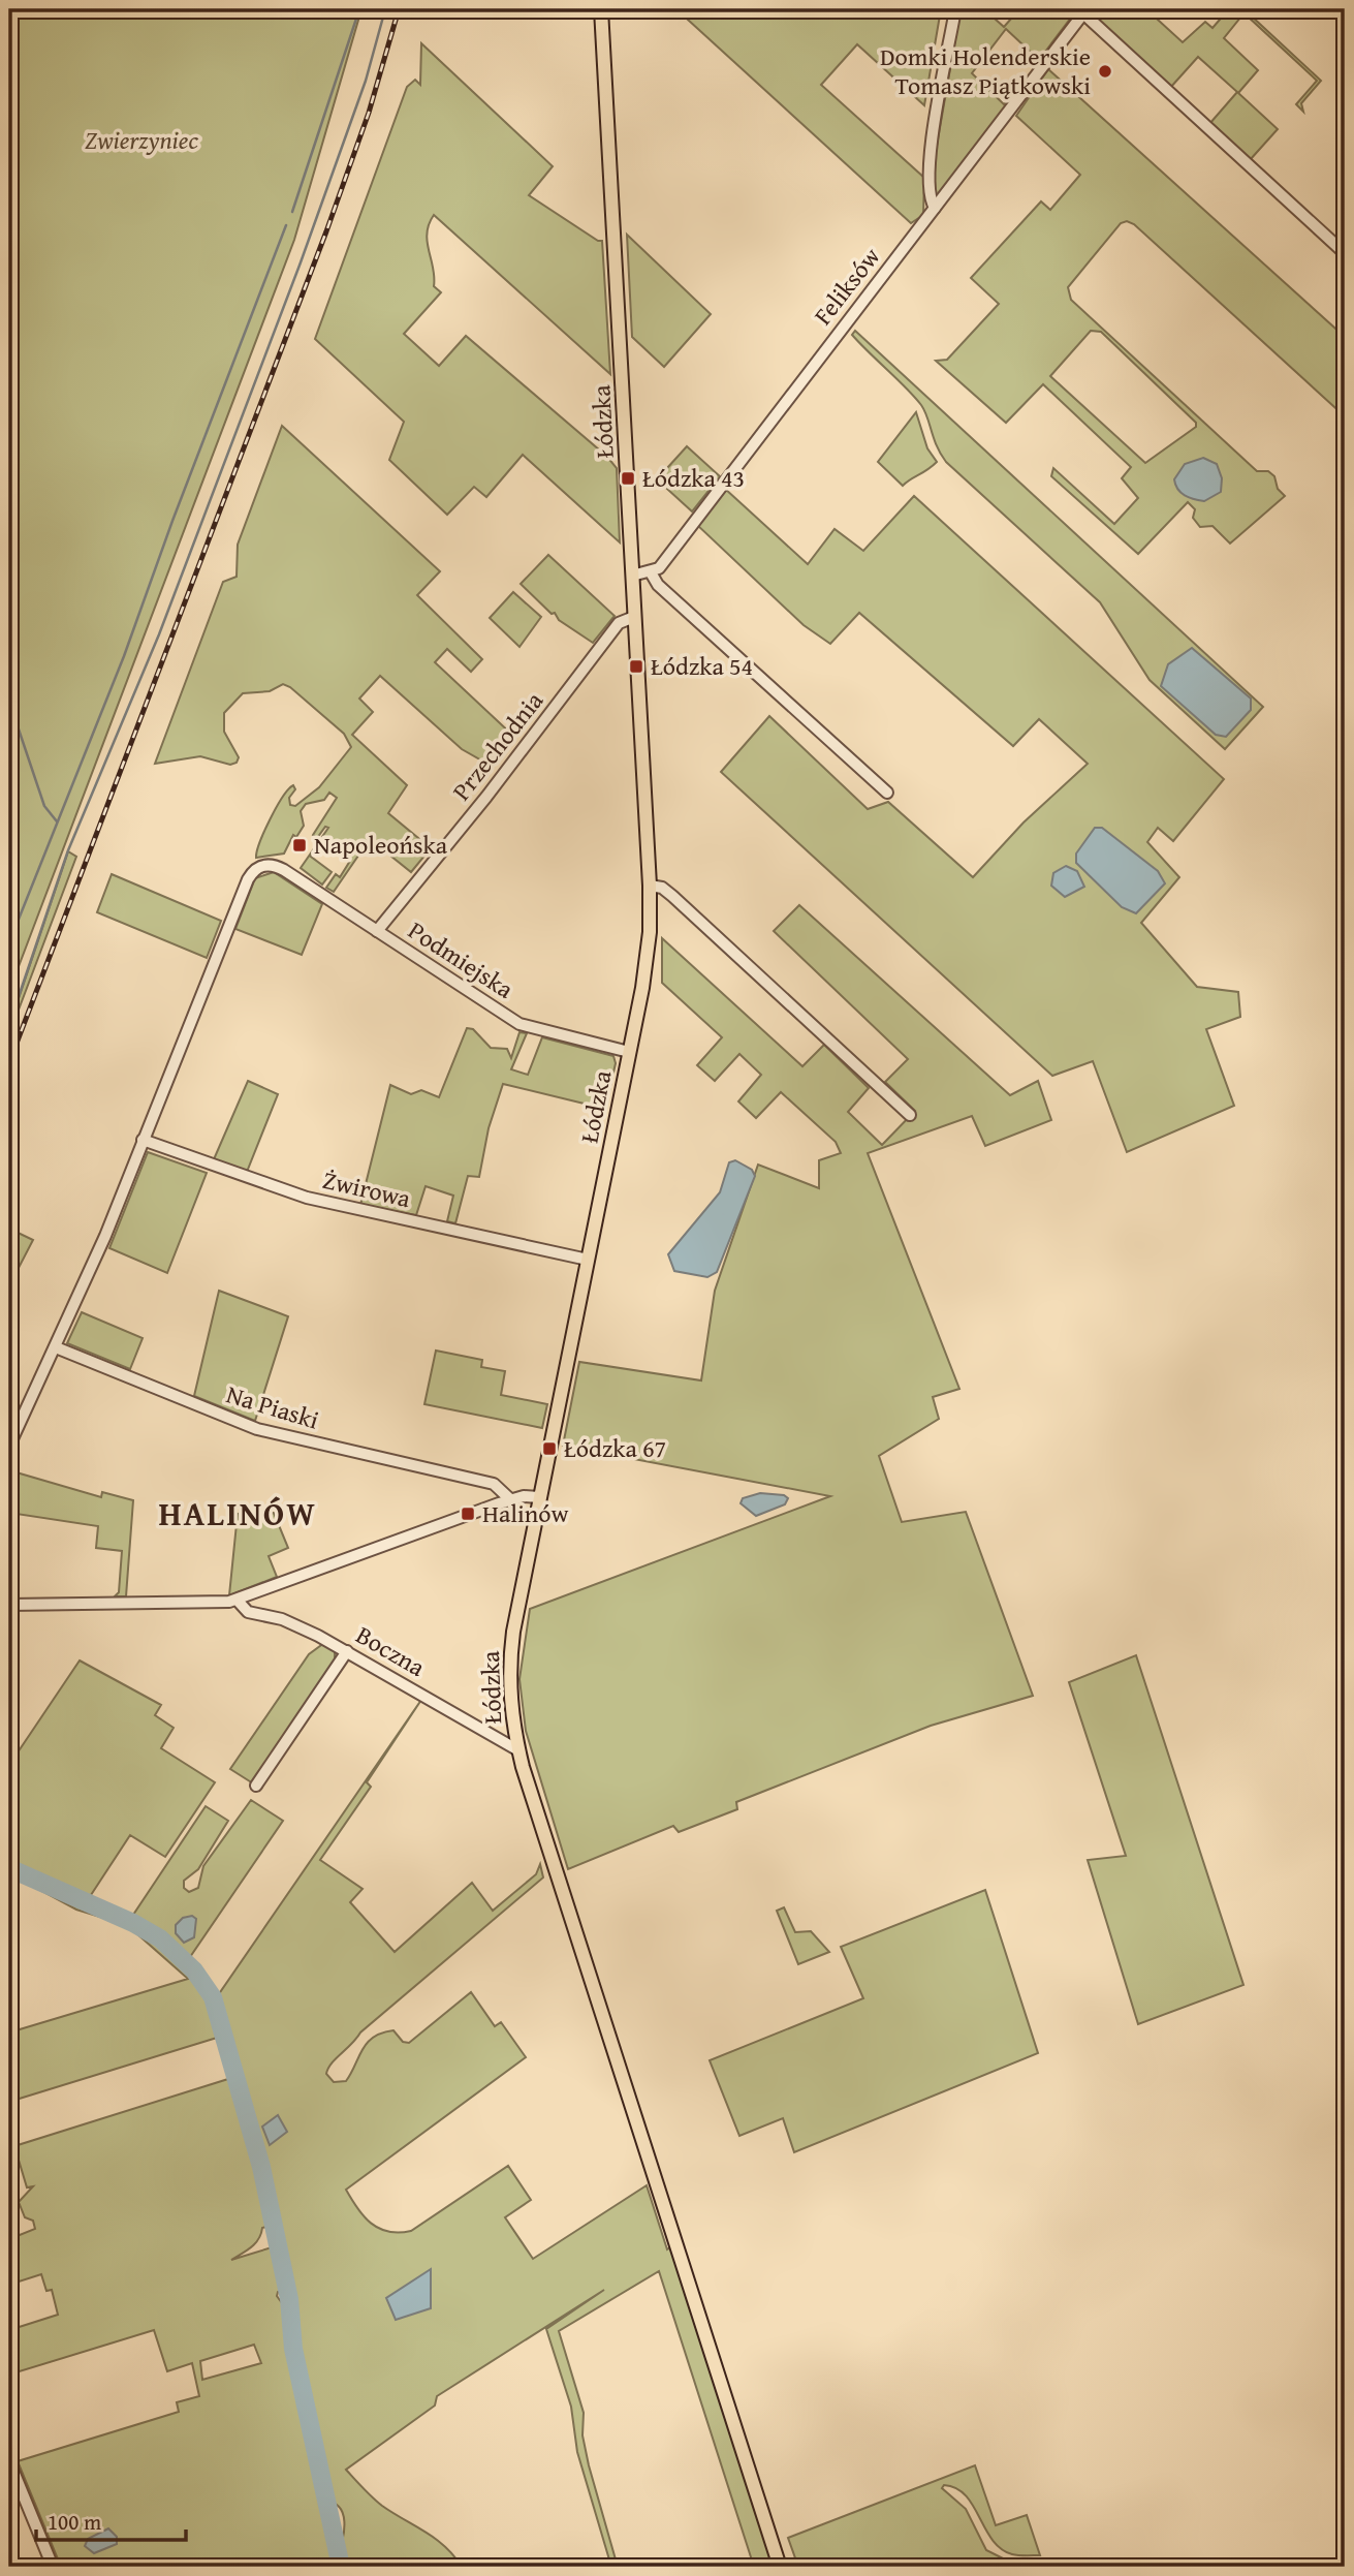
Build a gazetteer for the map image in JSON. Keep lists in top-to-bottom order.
{
  "streets": {
    "main road": ["Łódzka"],
    "street": [
      "Feliksów",
      "Przechodnia",
      "Podmiejska",
      "Żwirowa",
      "Na Piaski",
      "Boczna"
    ]
  },
  "crossings": [
    ["Łódzka", "Przechodnia"],
    ["Łódzka", "Podmiejska"],
    ["Łódzka", "Żwirowa"],
    ["Łódzka", "Boczna"],
    ["Przechodnia", "Podmiejska"],
    ["Podmiejska", "Żwirowa"]
  ],
  "districts": ["HALINÓW"],
  "parks": ["Zwierzyniec"],
  "places": {
    "other": ["Domki Holenderskie Tomasz Piątkowski"],
    "transit": [
      "Łódzka 43",
      "Łódzka 54",
      "Napoleońska",
      "Łódzka 67",
      "Halinów"
    ]
  },
  "scale_bar": "100 m"
}
